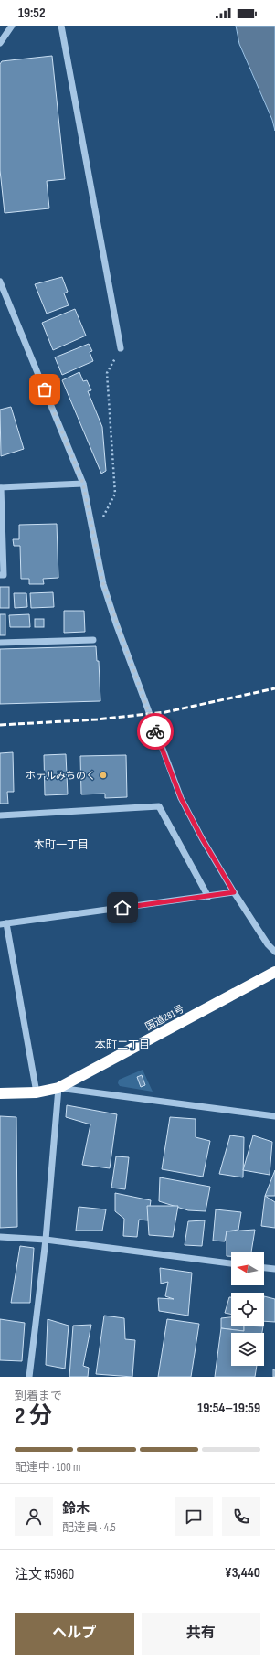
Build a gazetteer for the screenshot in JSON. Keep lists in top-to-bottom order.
{
  "streets": {
    "highway": ["国道281号"]
  },
  "districts": ["本町一丁目", "本町二丁目"],
  "places": ["ホテルみちのく"],
  "north": "left",
  "page": {
    "status": "19:52",
    "heading": ["2 分", "到着まで", "19:54–19:59"],
    "panel": [
      "鈴木",
      "配達員 · 4.5",
      "注文 #5960",
      "¥3,440"
    ],
    "bar": "配達中 · 100 m",
    "buttons": ["ヘルプ", "共有"]
  }
}
